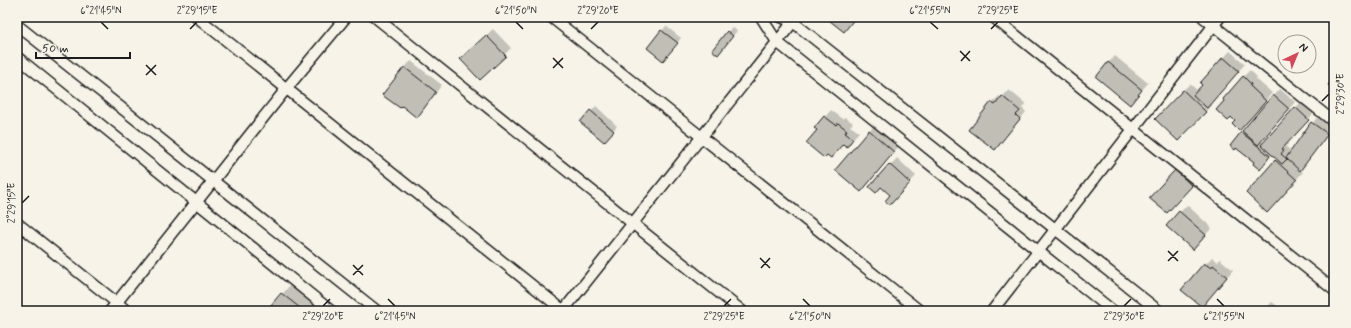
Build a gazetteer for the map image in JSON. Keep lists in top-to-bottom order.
{
  "scale_bar": "50 m",
  "north": "top right",
  "coordinates": [
    "6°21'45\"N",
    "2°29'15\"E",
    "6°21'50\"N",
    "2°29'20\"E",
    "6°21'55\"N",
    "2°29'25\"E",
    "2°29'30\"E"
  ]
}
